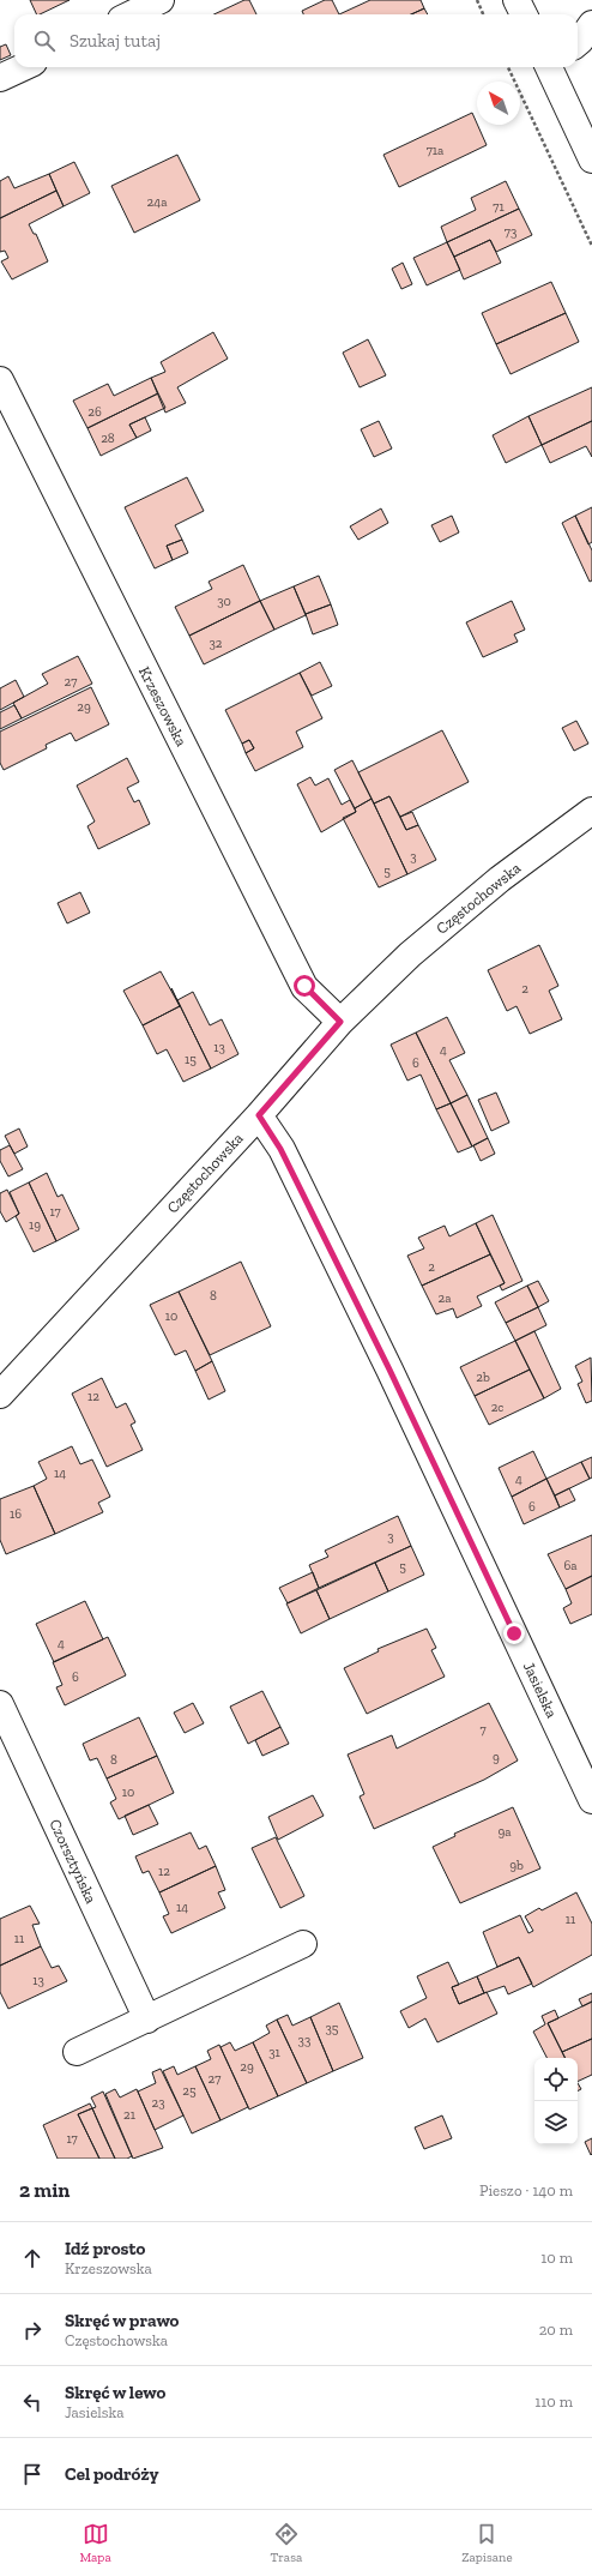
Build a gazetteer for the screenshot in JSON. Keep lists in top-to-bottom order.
{
  "streets": {
    "street": [
      "Krzeszowska",
      "Częstochowska",
      "Jasielska",
      "Czorsztyńska"
    ]
  },
  "crossings": [
    ["Krzeszowska", "Częstochowska"],
    ["Częstochowska", "Jasielska"]
  ],
  "house_numbers": [
    "71a",
    "24a",
    "71",
    "73",
    "26",
    "28",
    "30",
    "32",
    "27",
    "29",
    "3",
    "5",
    "2",
    "13",
    "4",
    "15",
    "6",
    "17",
    "19",
    "2",
    "8",
    "2a",
    "10",
    "2b",
    "12",
    "2c",
    "14",
    "4",
    "6",
    "16",
    "3",
    "6a",
    "5",
    "4",
    "6",
    "7",
    "9",
    "8",
    "10",
    "9a",
    "9b",
    "12",
    "14",
    "11",
    "11",
    "13",
    "35",
    "33",
    "31",
    "29",
    "27",
    "25",
    "23",
    "21",
    "17"
  ],
  "north": "top left",
  "page": {
    "search": "Szukaj tutaj",
    "heading": ["2 min", "Pieszo · 140 m"],
    "list": [
      ["Idź prosto", "Krzeszowska", "10 m"],
      ["Skręć w prawo", "Częstochowska", "20 m"],
      ["Skręć w lewo", "Jasielska", "110 m"],
      "Cel podróży"
    ],
    "nav": ["Mapa", "Trasa", "Zapisane"]
  }
}
